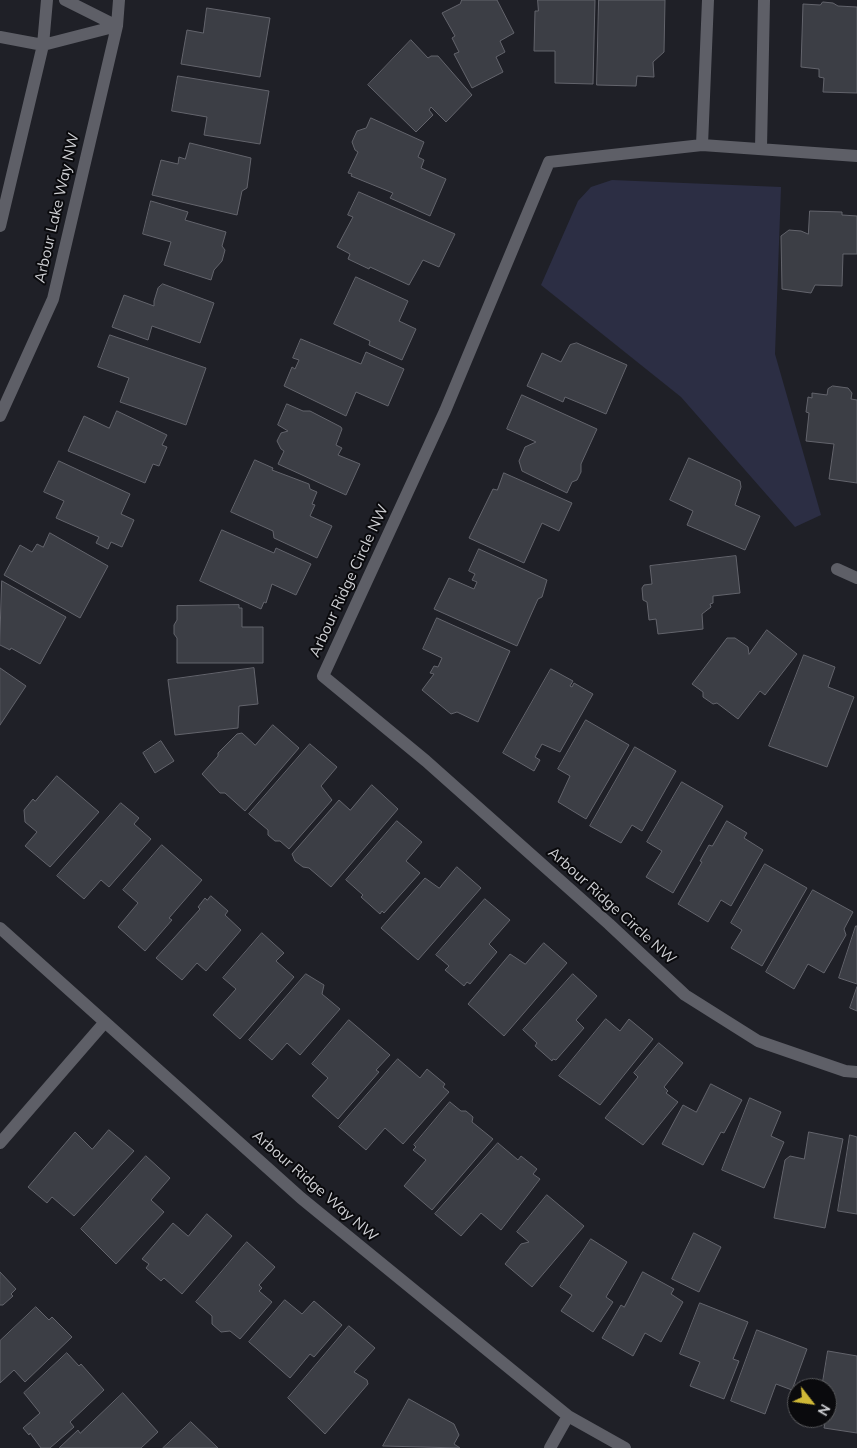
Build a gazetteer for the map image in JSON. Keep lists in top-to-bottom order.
{
  "streets": {
    "street": ["Arbour Lake Way NW", "Arbour Ridge Circle NW", "Arbour Ridge Way NW"]
  },
  "north": "bottom right"
}
